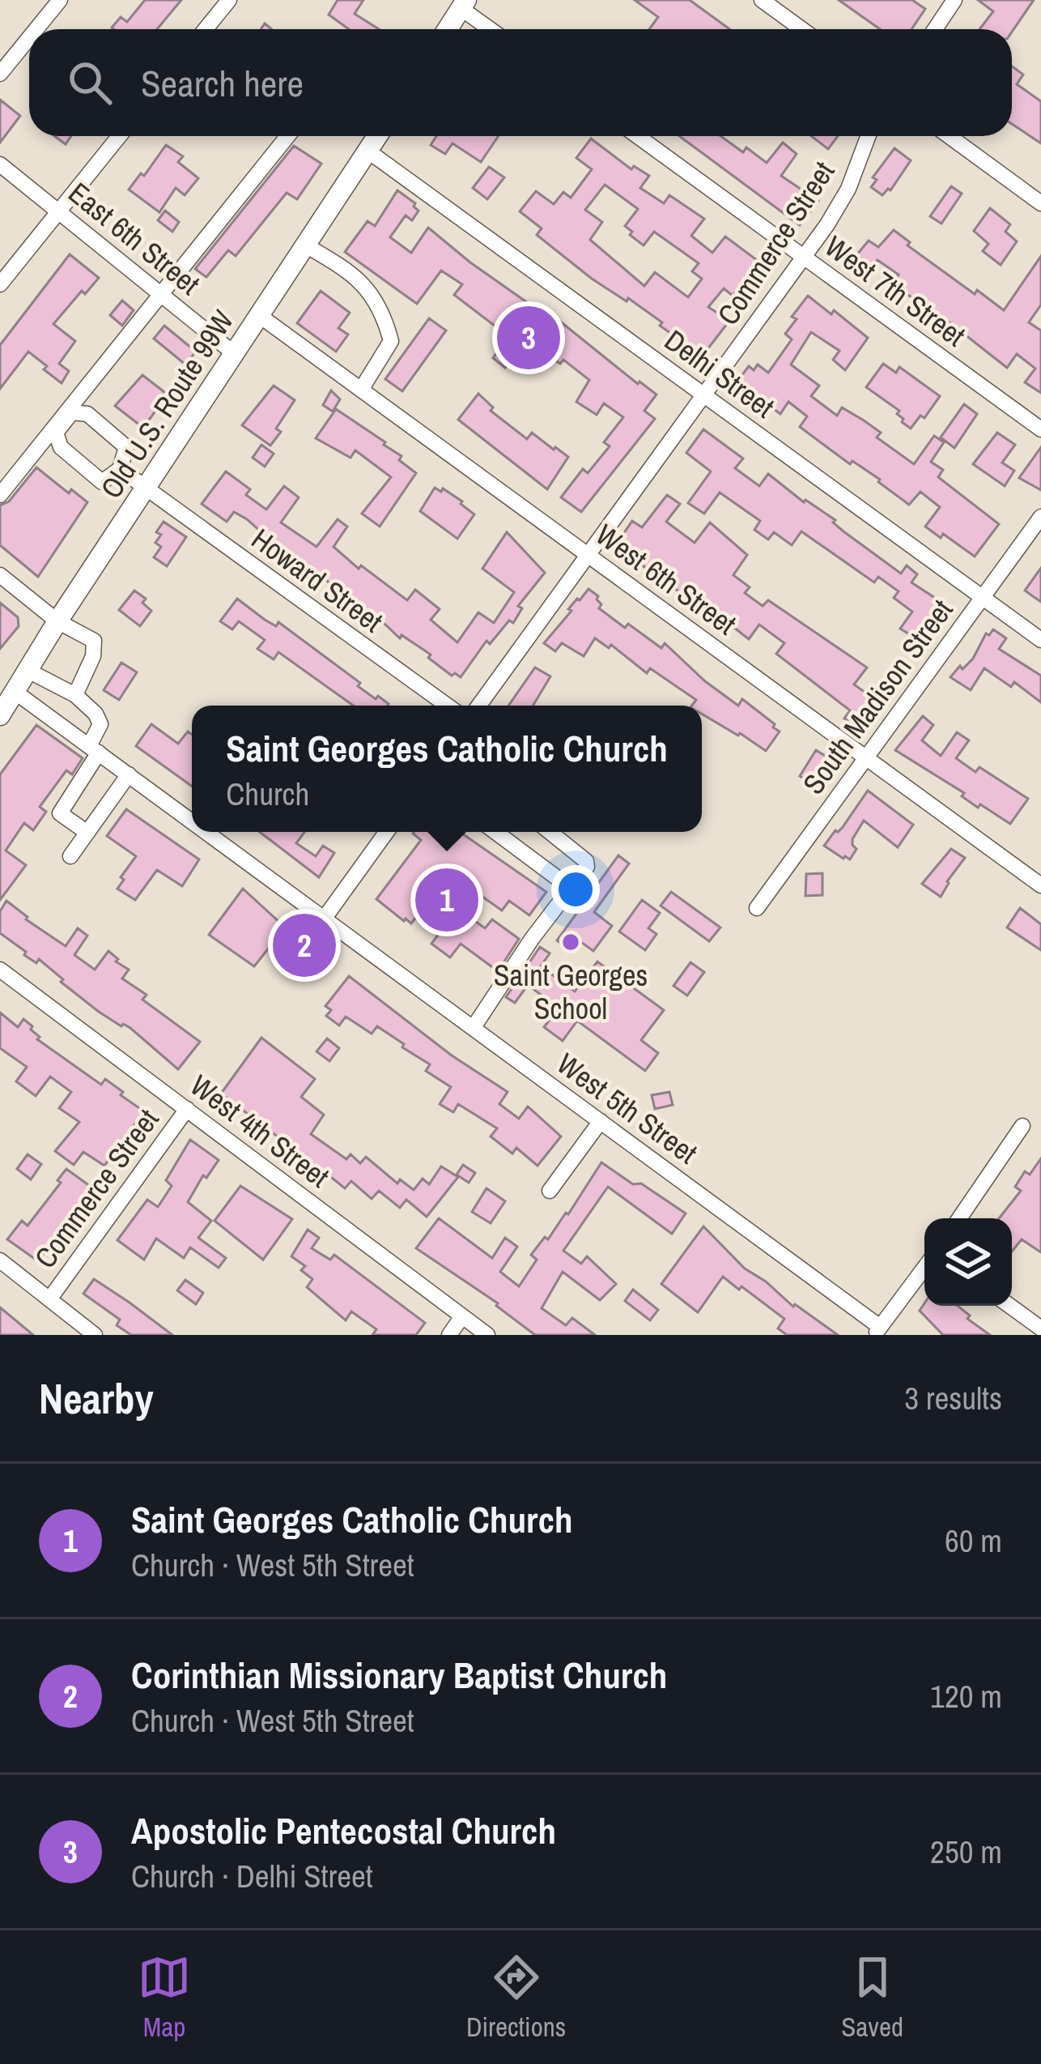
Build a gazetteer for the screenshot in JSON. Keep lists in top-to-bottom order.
{
  "streets": {
    "main road": ["Old U.S. Route 99W"],
    "street": [
      "East 6th Street",
      "Commerce Street",
      "West 7th Street",
      "Delhi Street",
      "West 6th Street",
      "Howard Street",
      "South Madison Street",
      "West 5th Street",
      "West 4th Street"
    ]
  },
  "crossings": [
    ["East 6th Street", "Old U.S. Route 99W"],
    ["Commerce Street", "West 7th Street"],
    ["Commerce Street", "Delhi Street"],
    ["Commerce Street", "West 6th Street"],
    ["Commerce Street", "West 4th Street"],
    ["Delhi Street", "Old U.S. Route 99W"],
    ["Delhi Street", "South Madison Street"],
    ["Old U.S. Route 99W", "West 6th Street"],
    ["Old U.S. Route 99W", "Howard Street"],
    ["Old U.S. Route 99W", "West 5th Street"],
    ["West 6th Street", "South Madison Street"]
  ],
  "places": ["Saint Georges School"],
  "page": {
    "search": "Search here",
    "pins": ["3", "1", "2"],
    "popup": ["Saint Georges Catholic Church", "Church"],
    "heading": ["Nearby", "3 results"],
    "list": [
      {
        "mark": "1",
        "name": "Saint Georges Catholic Church",
        "note": "Church · West 5th Street",
        "value": "60 m"
      },
      {
        "mark": "2",
        "name": "Corinthian Missionary Baptist Church",
        "note": "Church · West 5th Street",
        "value": "120 m"
      },
      {
        "mark": "3",
        "name": "Apostolic Pentecostal Church",
        "note": "Church · Delhi Street",
        "value": "250 m"
      }
    ],
    "nav": ["Map", "Directions", "Saved"]
  }
}
